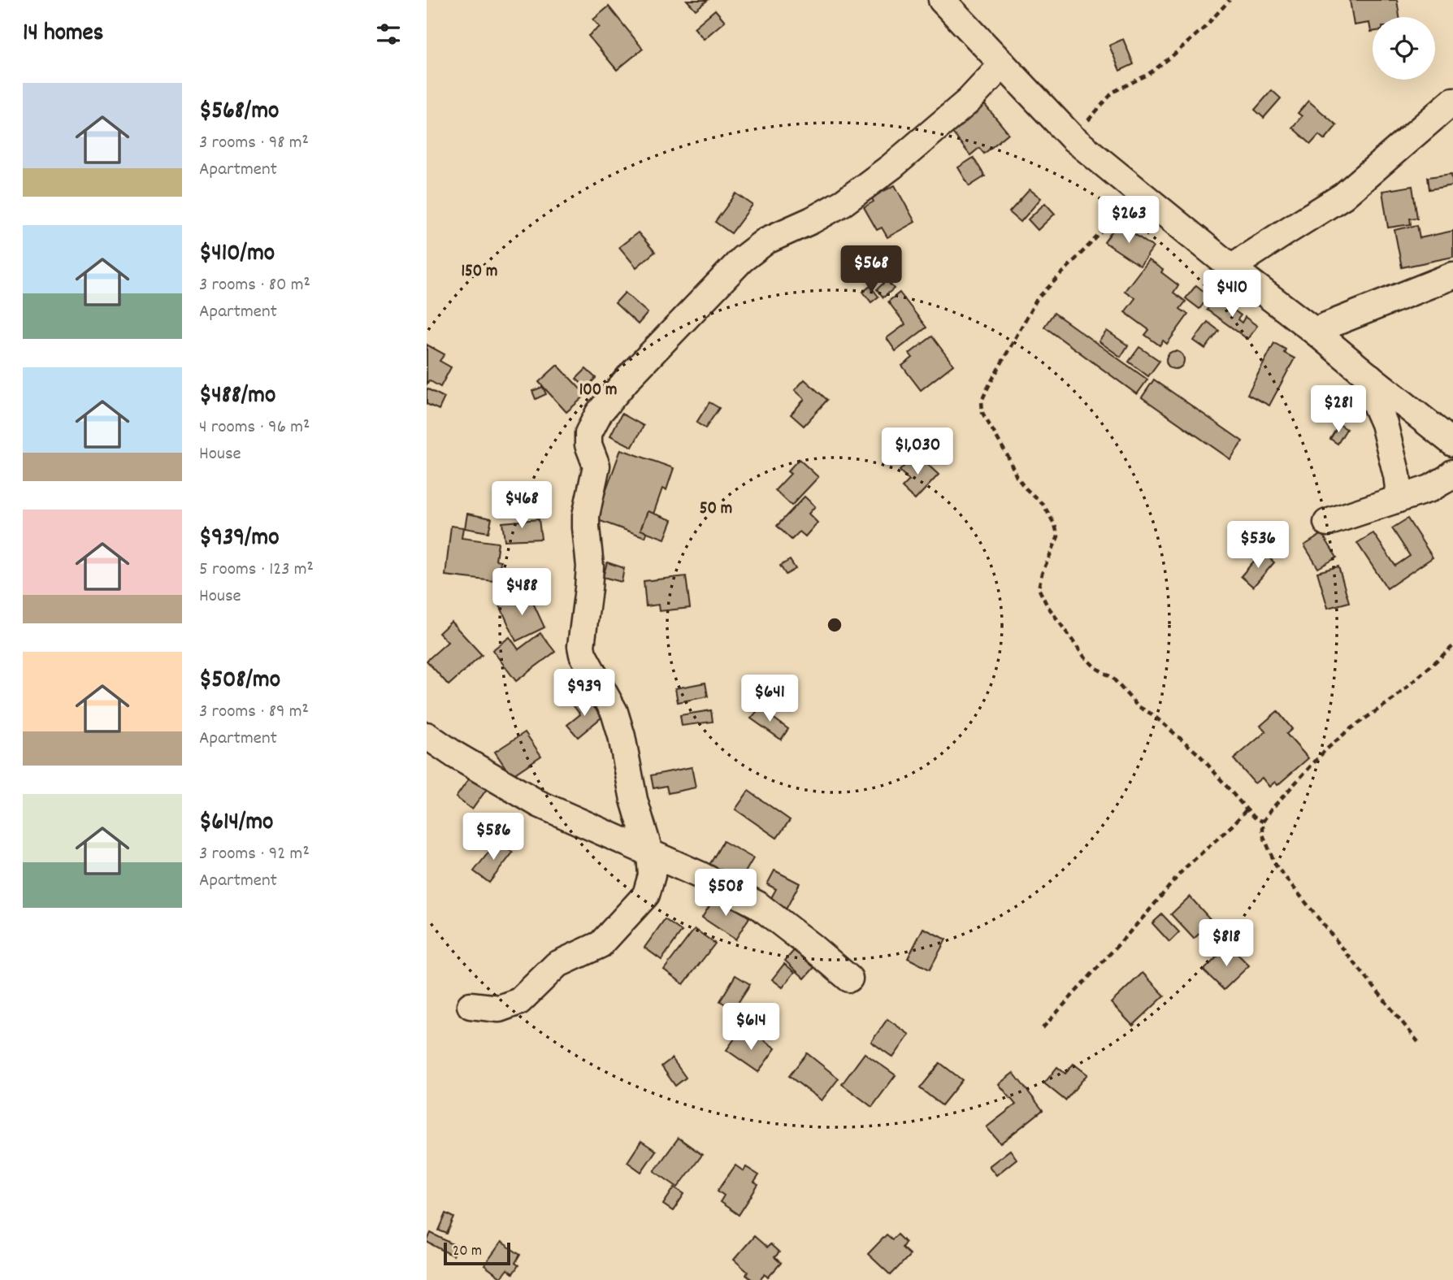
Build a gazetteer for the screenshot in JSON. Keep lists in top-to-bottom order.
{
  "scale_bar": "20 m",
  "page": {
    "heading": "14 homes",
    "list": [
      {
        "name": "$568/mo",
        "note": "3 rooms · 98 m² · Apartment"
      },
      {
        "name": "$410/mo",
        "note": "3 rooms · 80 m² · Apartment"
      },
      {
        "name": "$488/mo",
        "note": "4 rooms · 96 m² · House"
      },
      {
        "name": "$939/mo",
        "note": "5 rooms · 123 m² · House"
      },
      {
        "name": "$508/mo",
        "note": "3 rooms · 89 m² · Apartment"
      },
      {
        "name": "$614/mo",
        "note": "3 rooms · 92 m² · Apartment"
      }
    ],
    "price": [
      "$263",
      "$568",
      "$410",
      "$281",
      "$1,030",
      "$468",
      "$536",
      "$488",
      "$939",
      "$641",
      "$586",
      "$508",
      "$818",
      "$614"
    ],
    "scale": "20 m"
  },
  "rings": ["150 m", "100 m", "50 m"]
}
